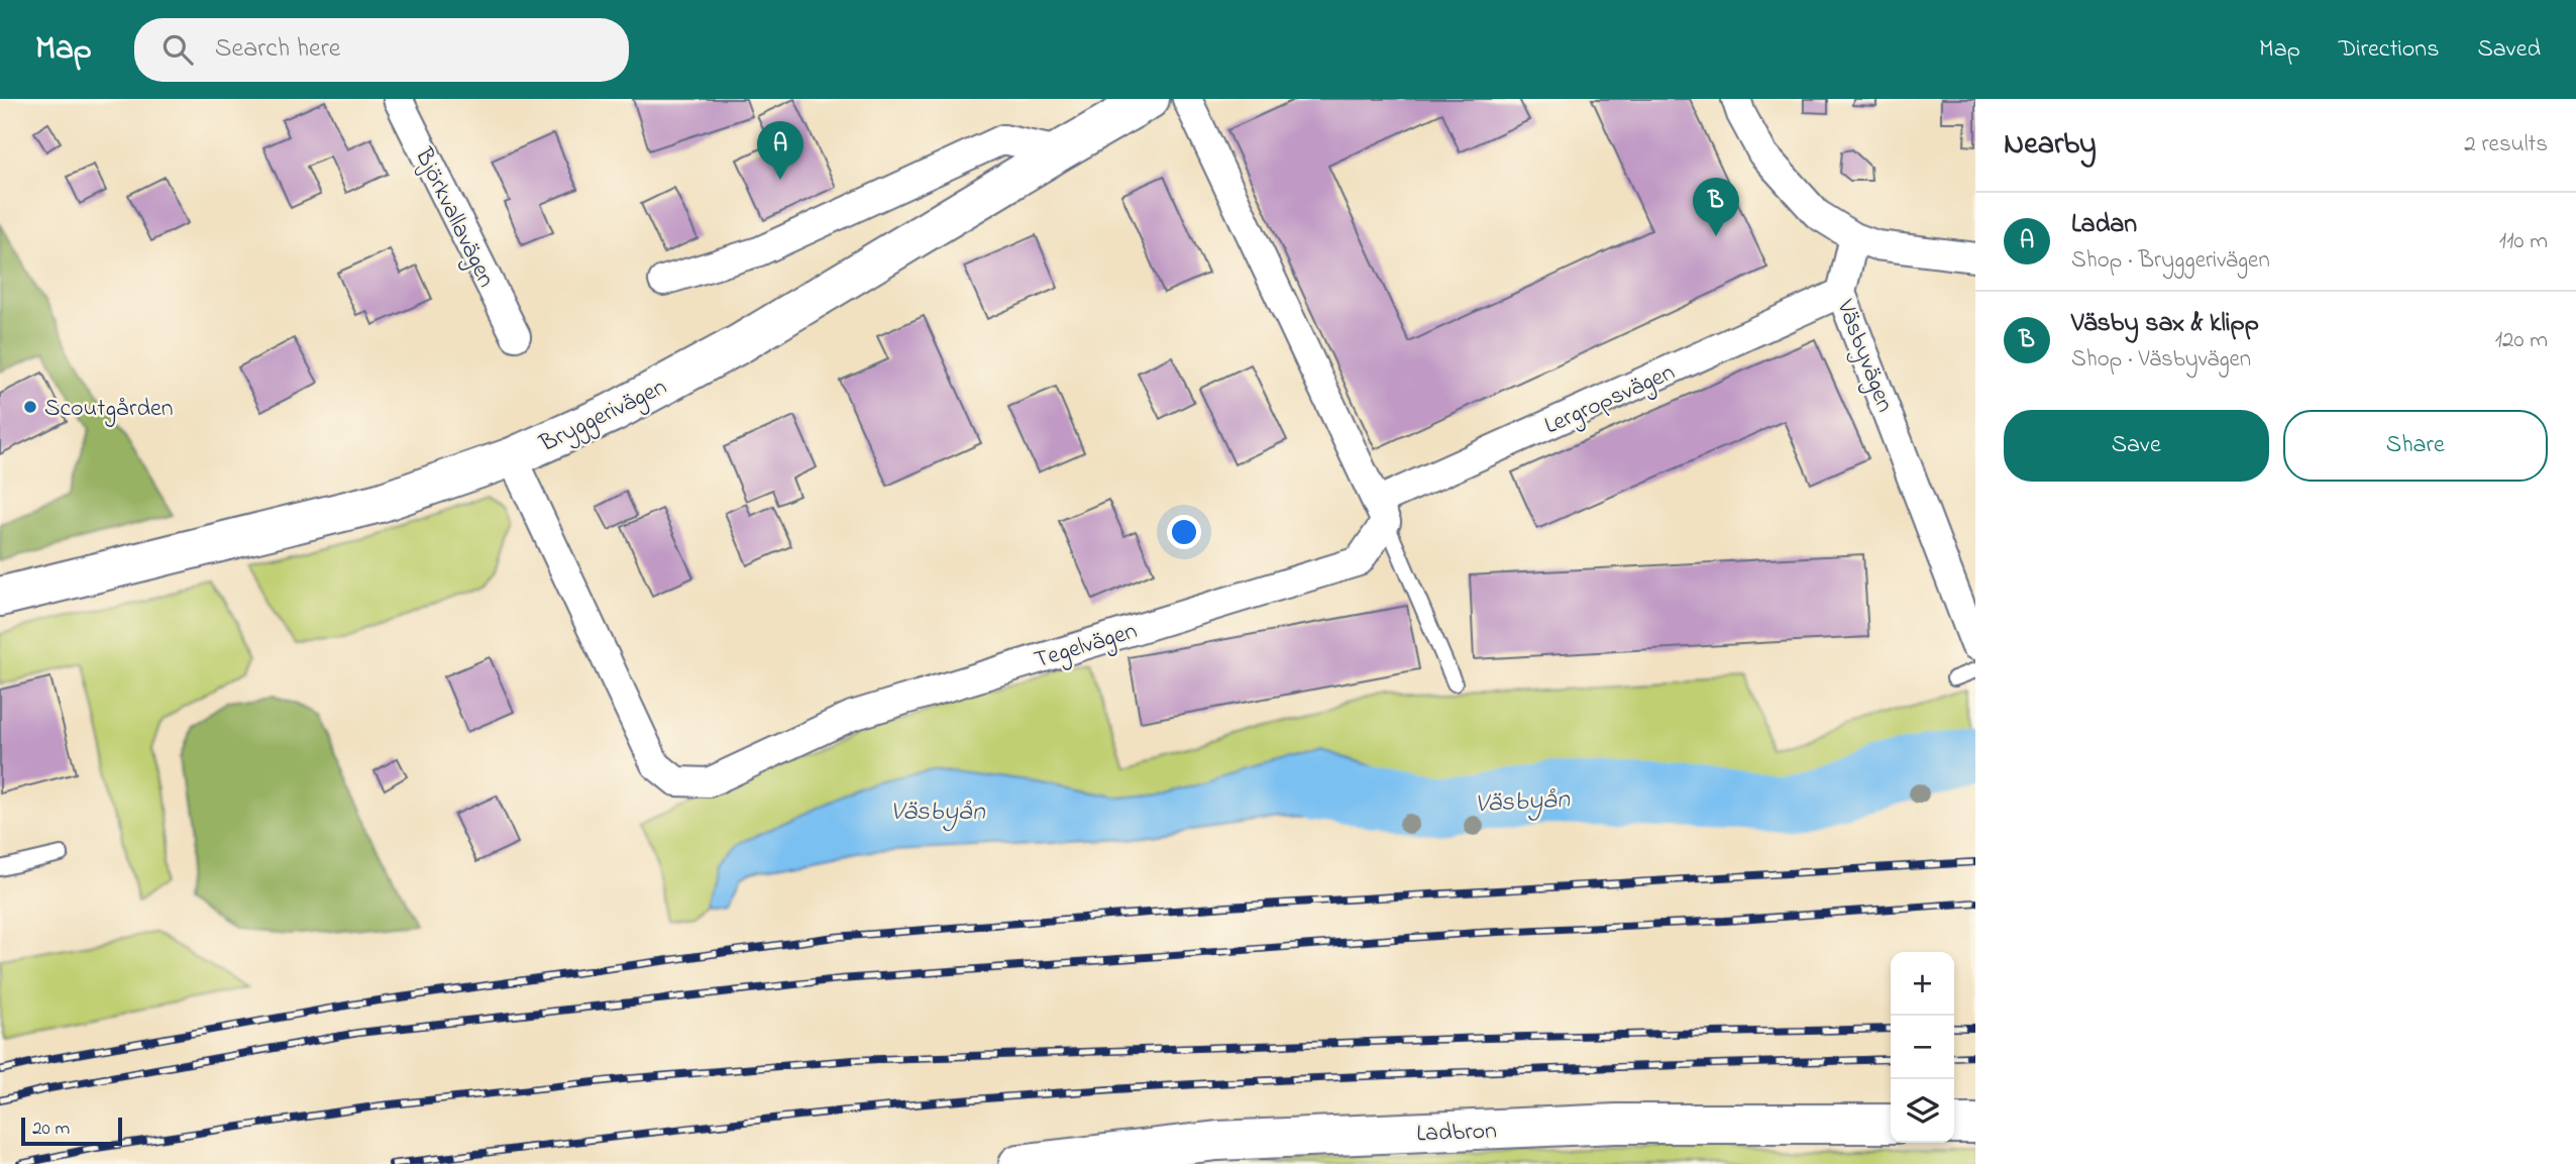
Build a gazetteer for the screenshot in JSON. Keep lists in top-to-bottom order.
{
  "streets": {
    "street": [
      "Björkvallavägen",
      "Väsbyvägen",
      "Lergropsvägen",
      "Bryggerivägen",
      "Tegelvägen",
      "Ladbron"
    ]
  },
  "crossings": [
    ["Väsbyvägen", "Lergropsvägen"],
    ["Lergropsvägen", "Tegelvägen"],
    ["Bryggerivägen", "Tegelvägen"]
  ],
  "water": ["Väsbyån"],
  "places": ["Scoutgården"],
  "scale_bar": "20 m",
  "page": {
    "header": "Map",
    "search": "Search here",
    "nav": ["Map", "Directions", "Saved"],
    "heading": ["Nearby", "2 results"],
    "pins": ["A", "B"],
    "list": [
      {
        "mark": "A",
        "name": "Ladan",
        "note": "Shop · Bryggerivägen",
        "value": "110 m"
      },
      {
        "mark": "B",
        "name": "Väsby sax & klipp",
        "note": "Shop · Väsbyvägen",
        "value": "120 m"
      }
    ],
    "buttons": ["Save", "Share"],
    "map_buttons": ["+", "−"],
    "scale": "20 m"
  }
}
